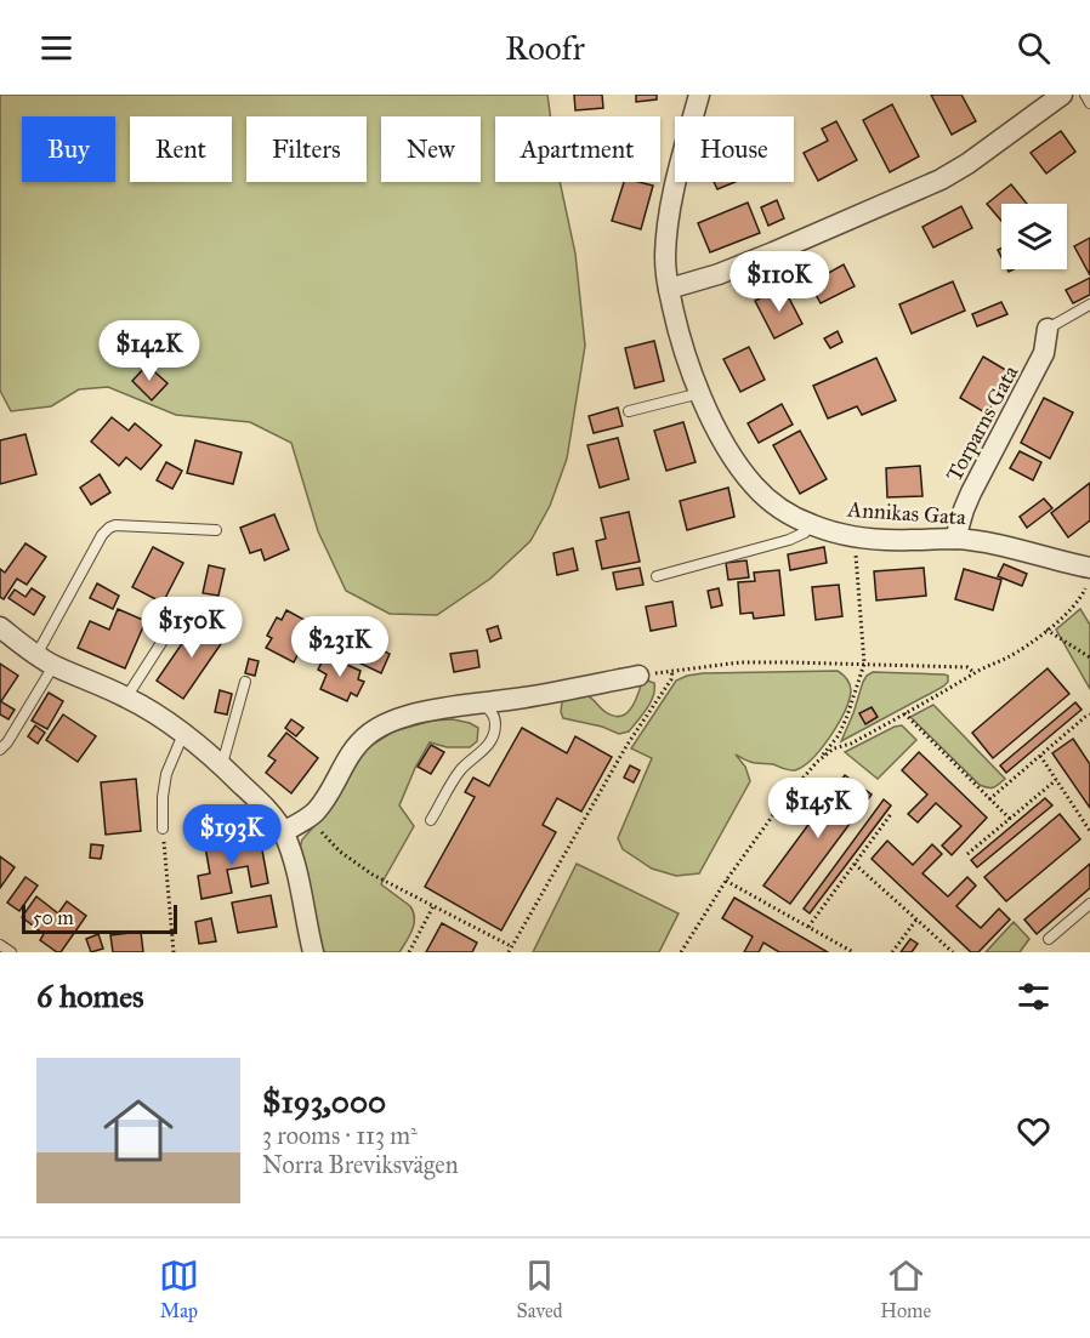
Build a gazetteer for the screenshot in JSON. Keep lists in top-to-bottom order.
{
  "streets": {
    "street": ["Torparns Gata", "Annikas Gata"]
  },
  "crossings": [
    ["Torparns Gata", "Annikas Gata"]
  ],
  "scale_bar": "50 m",
  "page": {
    "header": "Roofr",
    "chip": [
      "Buy",
      "Rent",
      "Filters",
      "New",
      "Apartment",
      "House"
    ],
    "price": [
      "$110K",
      "$142K",
      "$150K",
      "$231K",
      "$145K",
      "$193K"
    ],
    "scale": "50 m",
    "heading": "6 homes",
    "list": [
      {
        "name": "$193,000",
        "note": "3 rooms · 113 m² · Norra Breviksvägen"
      }
    ],
    "tabs": ["Map", "Saved", "Home"]
  }
}
